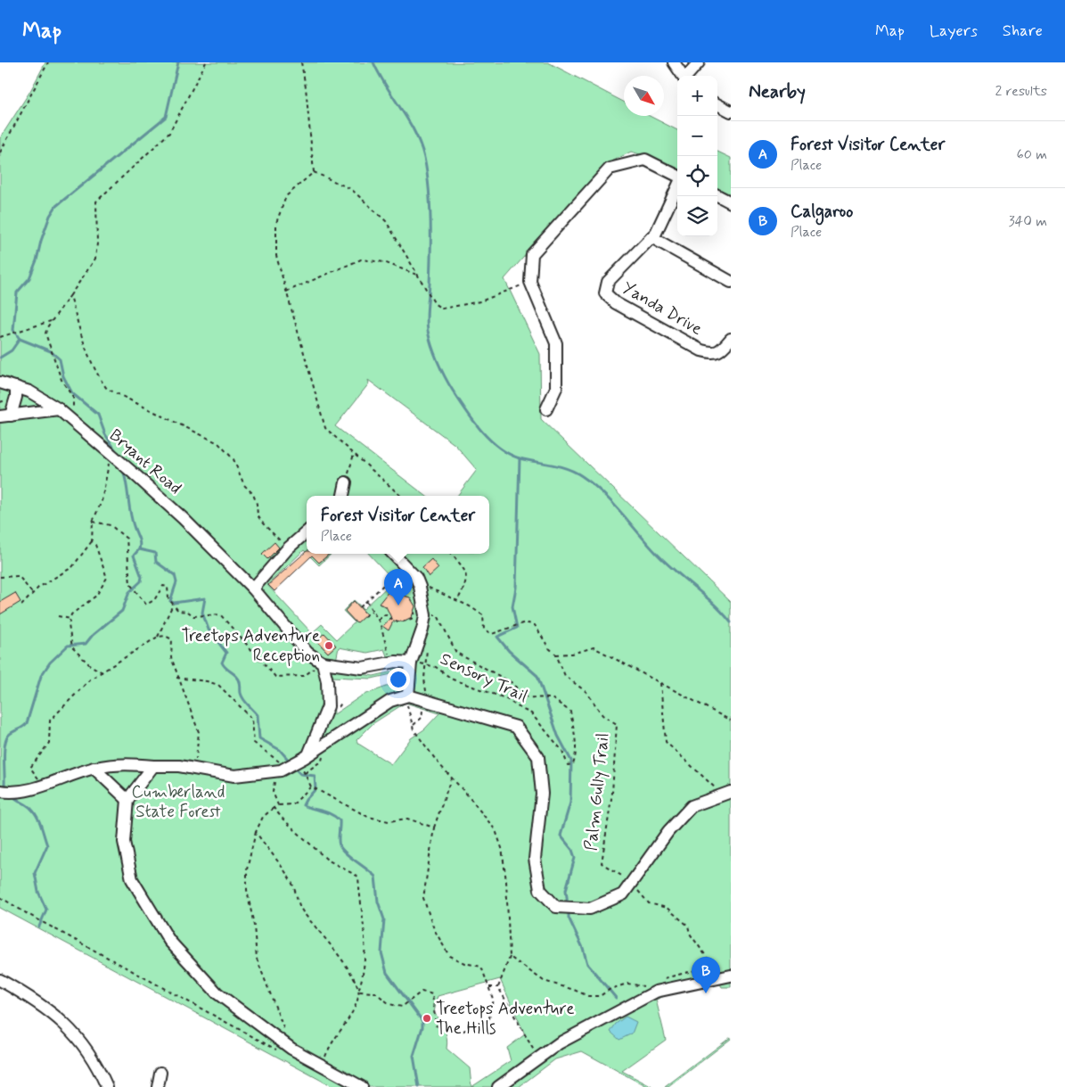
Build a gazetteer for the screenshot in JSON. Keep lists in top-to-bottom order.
{
  "streets": {
    "street": ["Yanda Drive", "Bryant Road"],
    "path": ["Sensory Trail", "Palm Gully Trail"]
  },
  "parks": ["Cumberland State Forest"],
  "places": ["Treetops Adventure Reception", "Treetops Adventure The Hills"],
  "north": "bottom right",
  "page": {
    "header": "Map",
    "nav": ["Map", "Layers", "Share"],
    "heading": ["Nearby", "2 results"],
    "map_buttons": ["+", "−"],
    "list": [
      {
        "mark": "A",
        "name": "Forest Visitor Center",
        "note": "Place",
        "value": "60 m"
      },
      {
        "mark": "B",
        "name": "Calgaroo",
        "note": "Place",
        "value": "340 m"
      }
    ],
    "popup": ["Forest Visitor Center", "Place"],
    "pins": ["A", "B"]
  }
}
